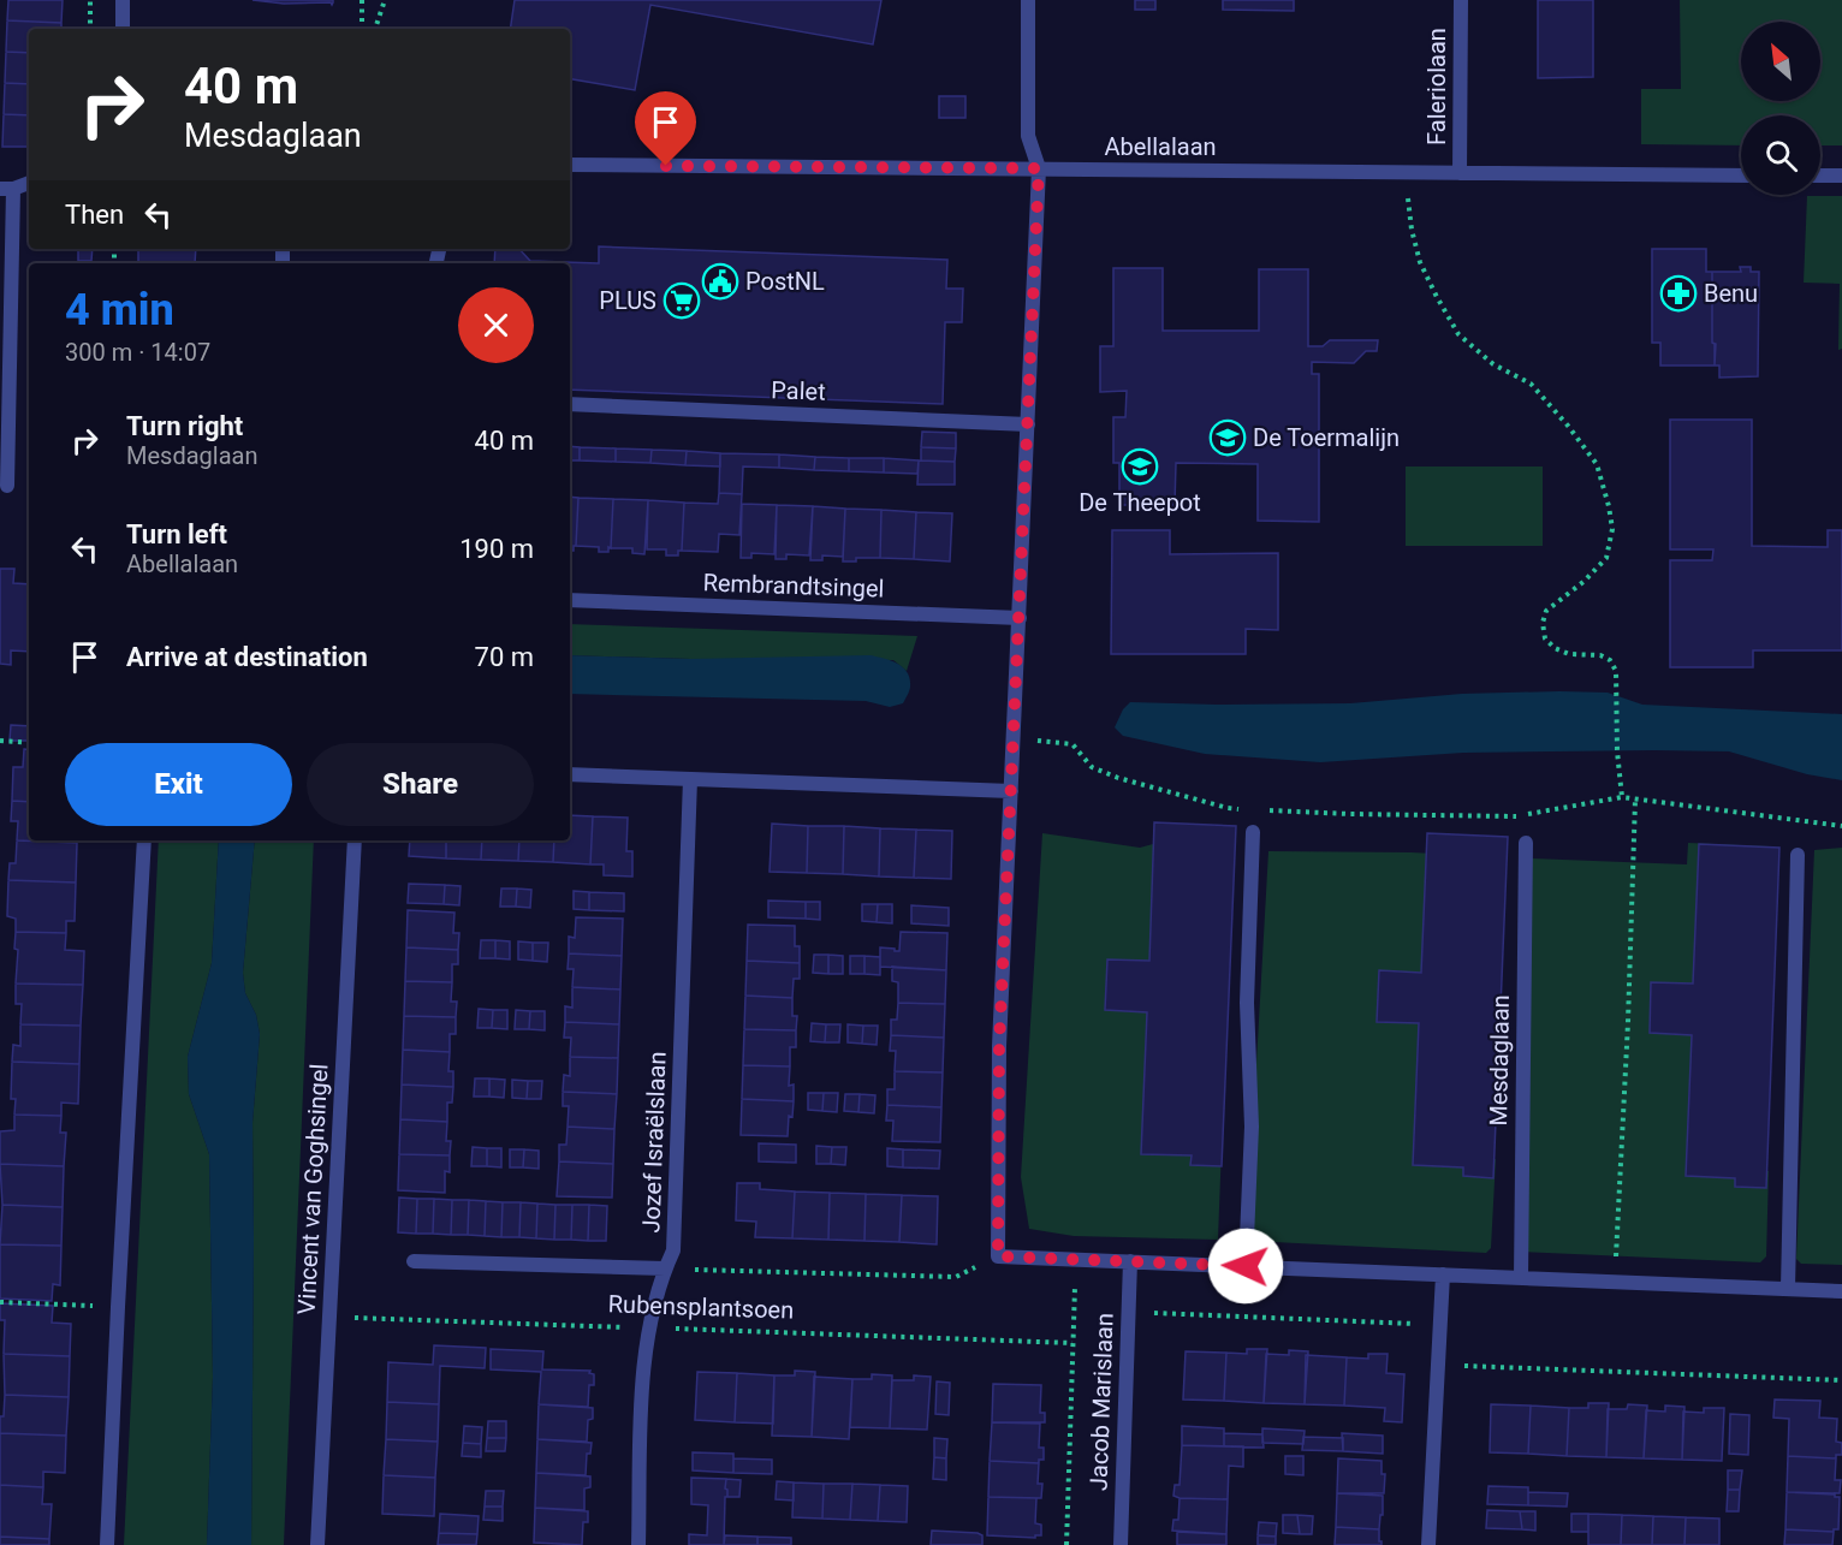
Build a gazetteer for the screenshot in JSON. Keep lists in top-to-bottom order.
{
  "streets": {
    "street": [
      "Faleriolaan",
      "Abellalaan",
      "Palet",
      "Rembrandtsingel",
      "Mesdaglaan",
      "Jozef Israëlslaan",
      "Vincent van Goghsingel",
      "Rubensplantsoen",
      "Jacob Marislaan"
    ]
  },
  "crossings": [
    ["Faleriolaan", "Abellalaan"],
    ["Jozef Israëlslaan", "Rubensplantsoen"],
    ["Vincent van Goghsingel", "Rubensplantsoen"]
  ],
  "places": {
    "public building": ["PostNL"],
    "pharmacy": ["Benu"],
    "supermarket": ["PLUS"],
    "school or university": ["De Toermalijn", "De Theepot"]
  },
  "north": "top left",
  "page": {
    "turn": ["40 m", "Mesdaglaan"],
    "then": "Then",
    "heading": ["4 min", "300 m · 14:07"],
    "list": [
      {
        "name": "Turn right",
        "note": "Mesdaglaan",
        "value": "40 m"
      },
      {
        "name": "Turn left",
        "note": "Abellalaan",
        "value": "190 m"
      },
      {
        "name": "Arrive at destination",
        "value": "70 m"
      }
    ],
    "buttons": ["Exit", "Share"]
  }
}
